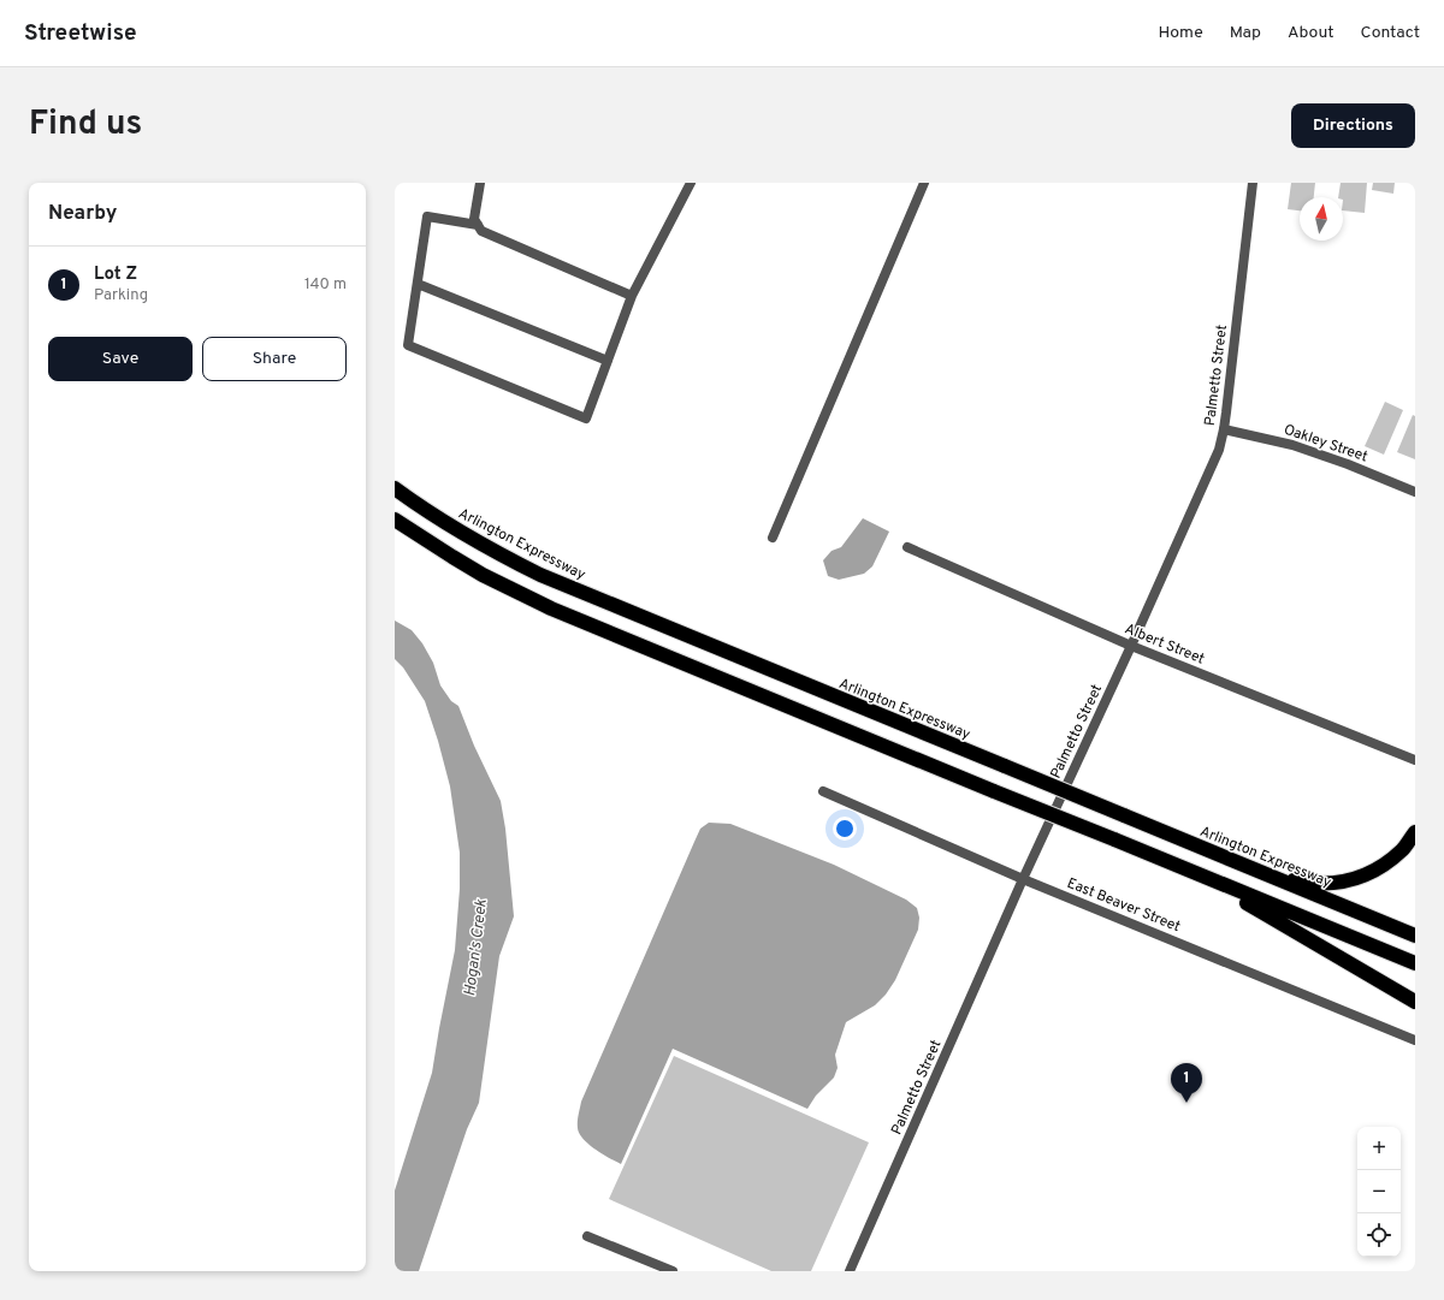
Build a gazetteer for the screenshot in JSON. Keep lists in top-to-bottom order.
{
  "streets": {
    "highway": ["Arlington Expressway"],
    "street": [
      "Palmetto Street",
      "Oakley Street",
      "Albert Street",
      "East Beaver Street"
    ]
  },
  "crossings": [
    ["Palmetto Street", "Oakley Street"],
    ["Palmetto Street", "Albert Street"],
    ["Palmetto Street", "East Beaver Street"]
  ],
  "water": ["Hogan's Creek"],
  "north": "top",
  "page": {
    "header": "Streetwise",
    "nav": [
      "Home",
      "Map",
      "About",
      "Contact"
    ],
    "title": "Find us",
    "buttons": [
      "Directions",
      ["Save", "Share"]
    ],
    "heading": "Nearby",
    "list": [
      {
        "mark": "1",
        "name": "Lot Z",
        "note": "Parking",
        "value": "140 m"
      }
    ],
    "pins": "1",
    "map_buttons": ["+", "−"]
  }
}
